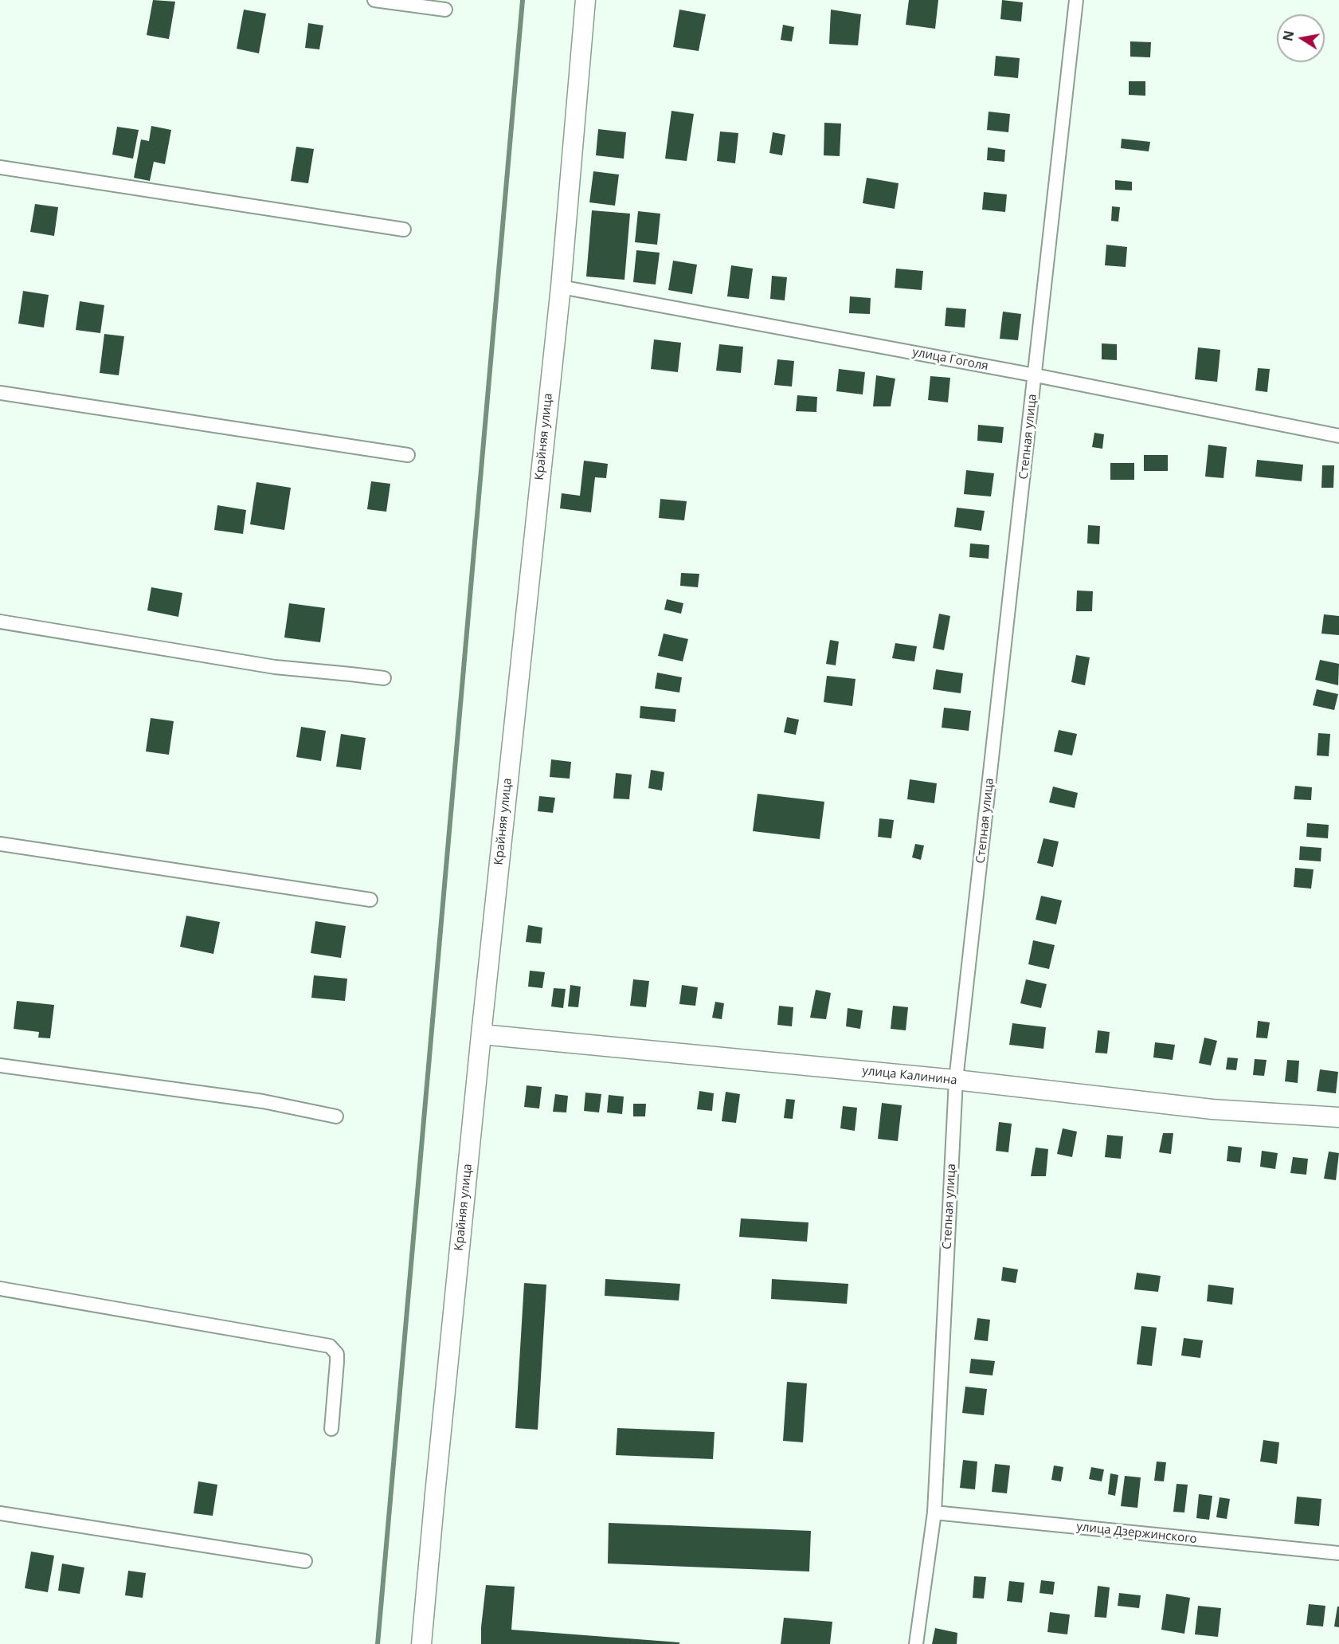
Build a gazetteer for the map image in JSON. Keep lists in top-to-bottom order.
{
  "streets": {
    "main road": ["Крайняя улица", "улица Калинина"],
    "street": ["улица Гоголя", "Степная улица", "улица Дзержинского"]
  },
  "crossings": [
    ["улица Гоголя", "Крайняя улица"],
    ["улица Гоголя", "Степная улица"],
    ["Крайняя улица", "улица Калинина"],
    ["Степная улица", "улица Калинина"],
    ["Степная улица", "улица Дзержинского"]
  ],
  "north": "left"
}
